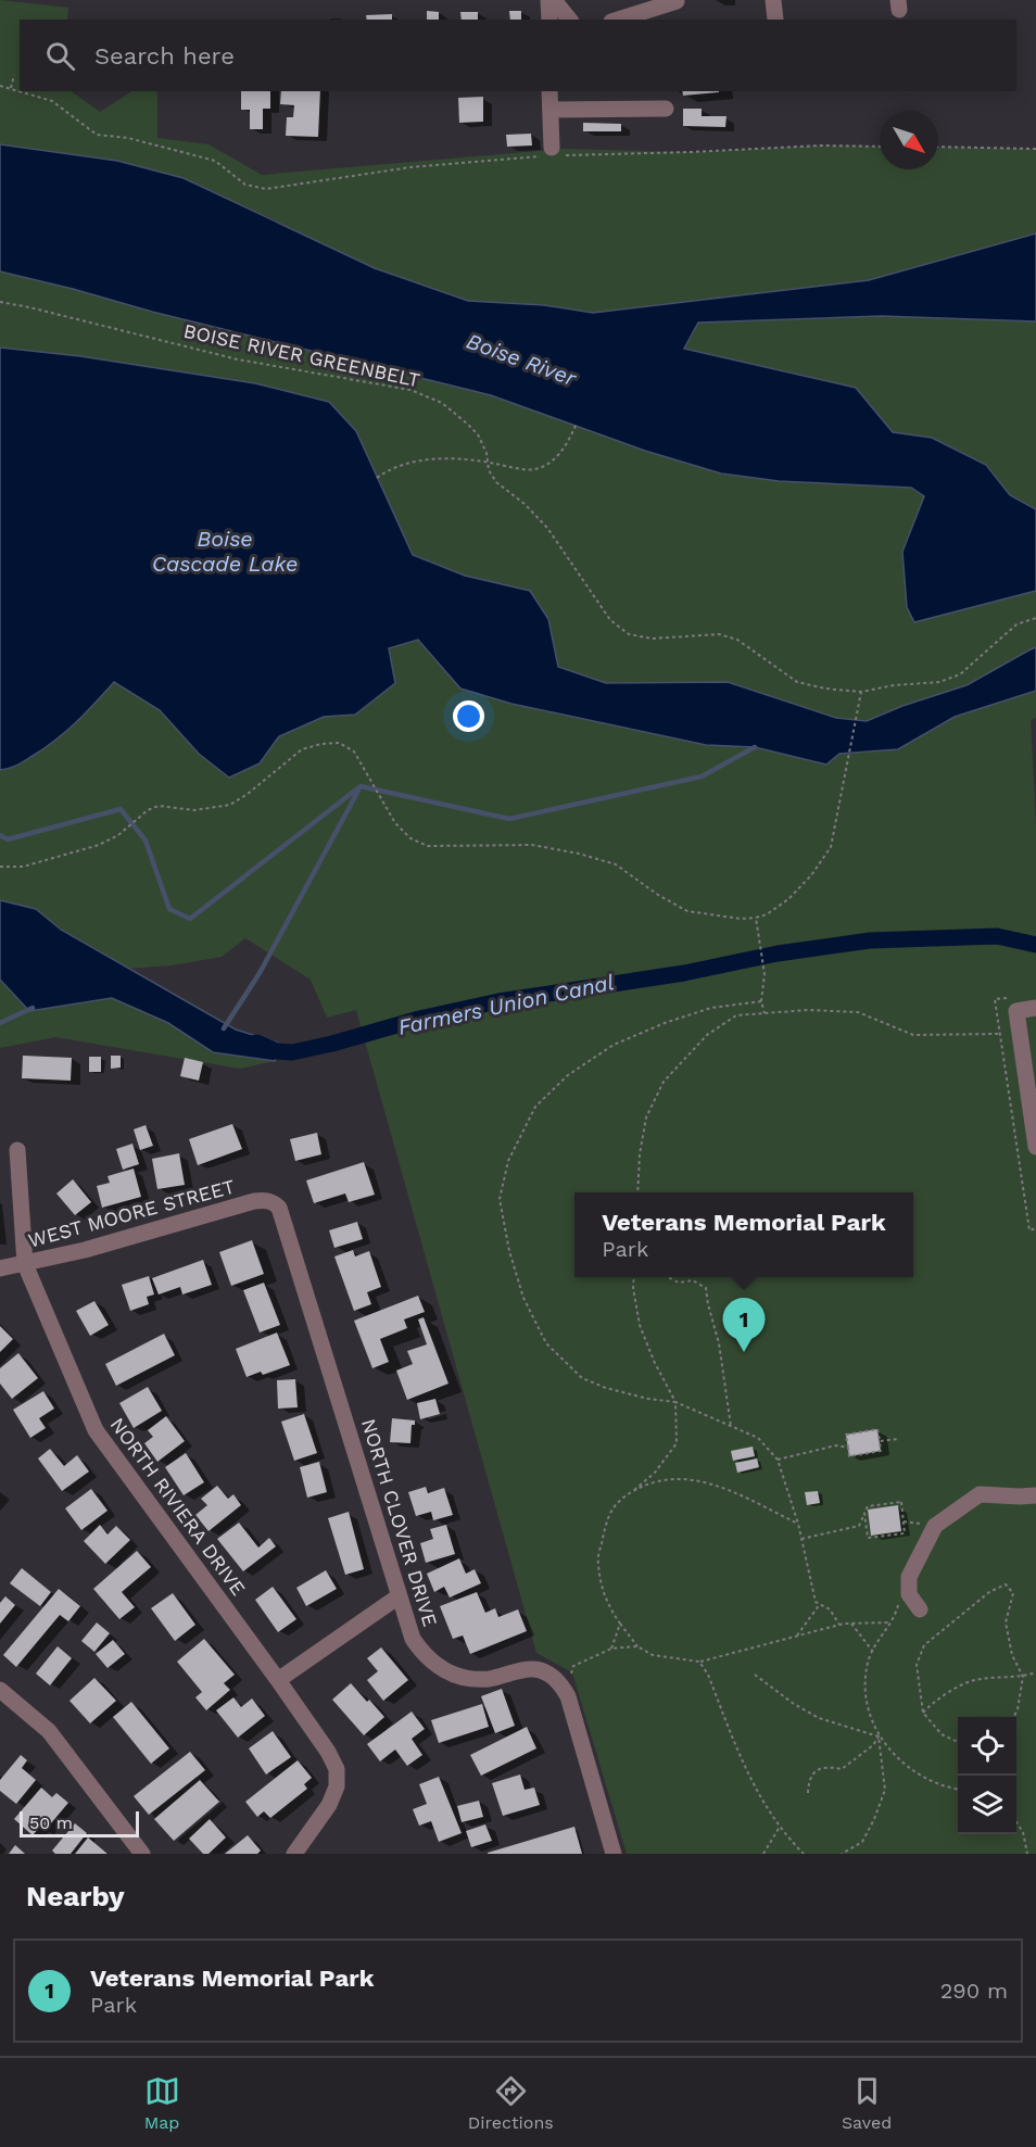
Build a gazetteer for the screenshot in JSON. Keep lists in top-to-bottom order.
{
  "streets": {
    "street": ["WEST MOORE STREET", "NORTH RIVIERA DRIVE", "NORTH CLOVER DRIVE"],
    "path": ["BOISE RIVER GREENBELT"]
  },
  "crossings": [
    ["WEST MOORE STREET", "NORTH RIVIERA DRIVE"],
    ["WEST MOORE STREET", "NORTH CLOVER DRIVE"]
  ],
  "water": ["Boise River", "Boise Cascade Lake", "Farmers Union Canal"],
  "scale_bar": "50 m",
  "north": "bottom right",
  "page": {
    "search": "Search here",
    "popup": ["Veterans Memorial Park", "Park"],
    "pins": "1",
    "scale": "50 m",
    "heading": "Nearby",
    "list": [
      {
        "mark": "1",
        "name": "Veterans Memorial Park",
        "note": "Park",
        "value": "290 m"
      }
    ],
    "nav": ["Map", "Directions", "Saved"]
  }
}
